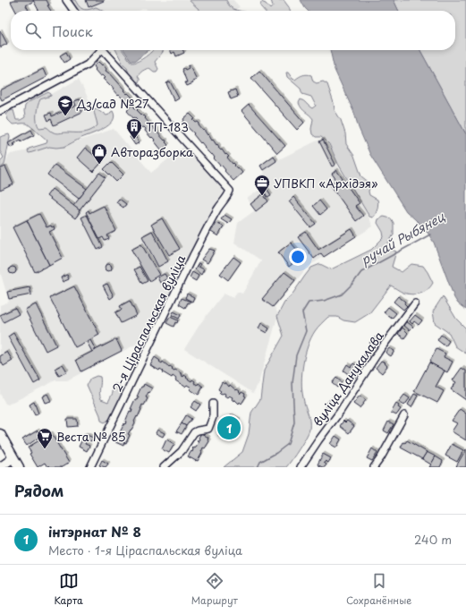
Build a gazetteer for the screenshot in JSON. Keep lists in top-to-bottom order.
{
  "streets": {
    "street": ["2-я Ціраспальская вуліца", "вуліца Данукалава"]
  },
  "water": ["ручай Рыбянец"],
  "places": {
    "school or university": ["Дз/сад №27"],
    "building": ["ТП-183"],
    "shop": ["Авторазборка"],
    "office": ["УПВКП «Архідэя»"],
    "supermarket": ["Веста № 85"]
  },
  "page": {
    "search": "Поиск",
    "pins": "1",
    "heading": "Рядом",
    "list": [
      {
        "mark": "1",
        "name": "інтэрнат № 8",
        "note": "Место · 1-я Ціраспальская вуліца",
        "value": "240 m"
      }
    ],
    "nav": ["Карта", "Маршрут", "Сохранённые"]
  }
}
